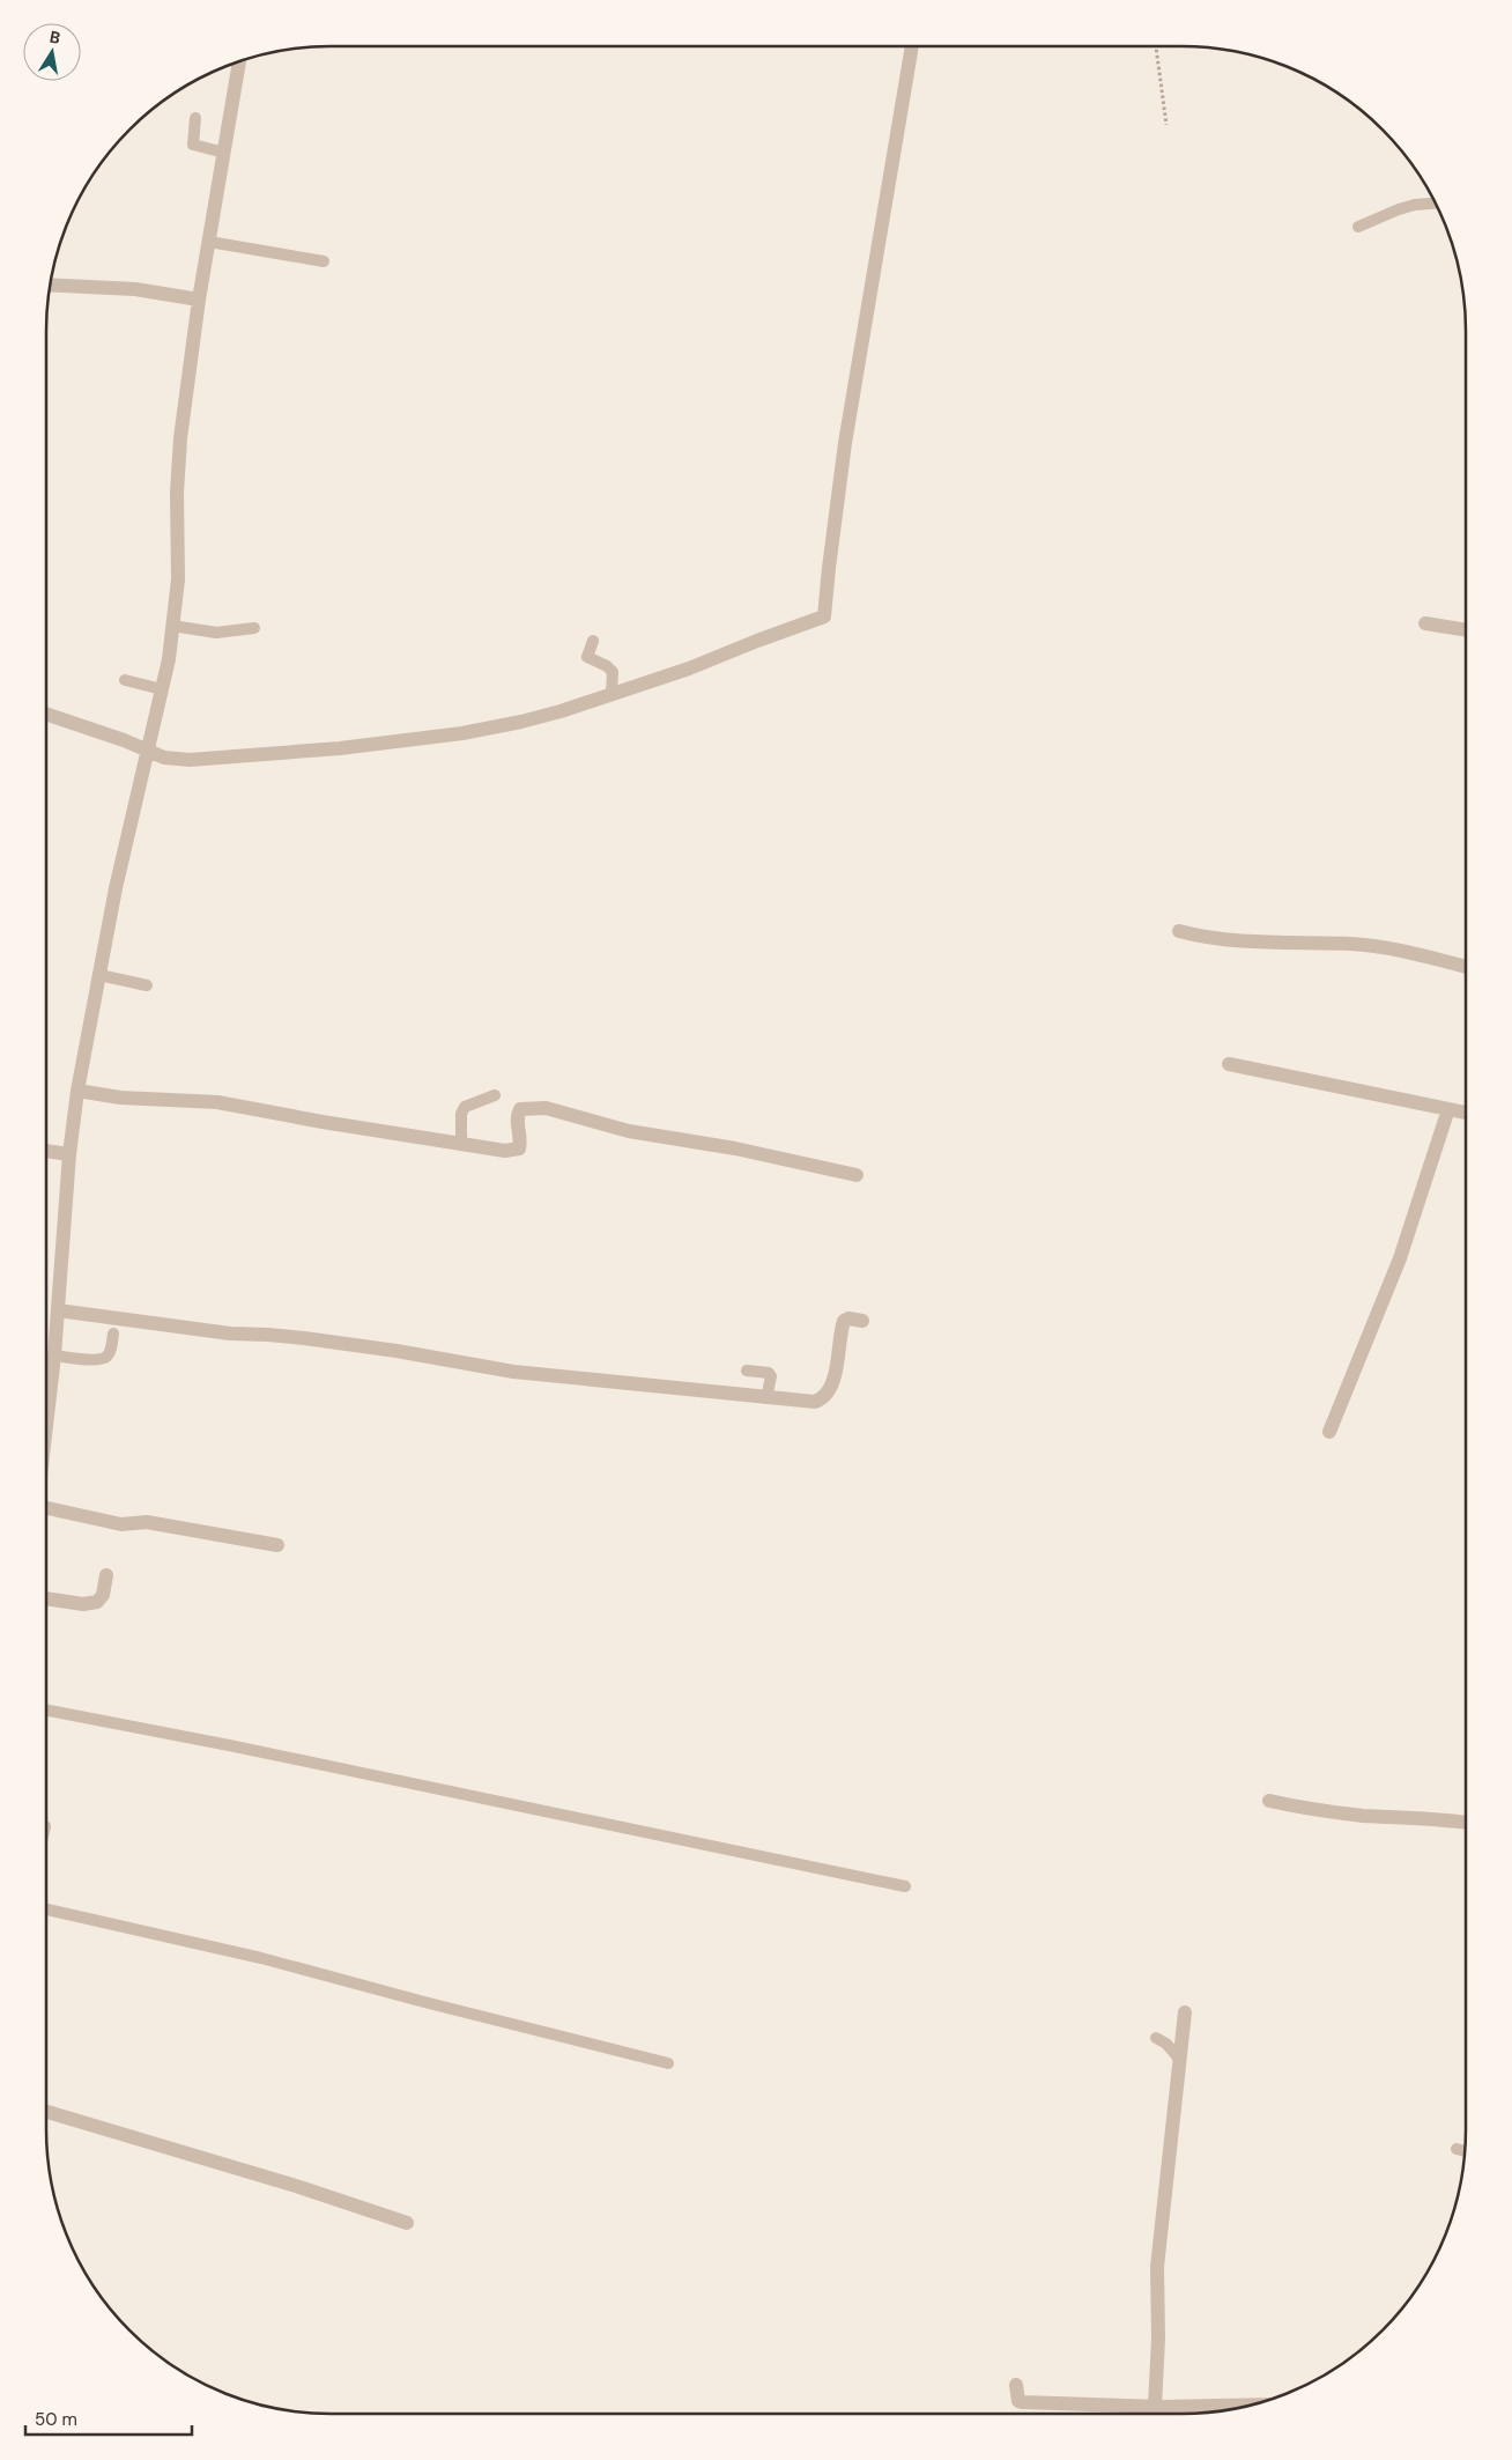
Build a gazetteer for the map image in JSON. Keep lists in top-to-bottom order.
{
  "scale_bar": "50 m",
  "north": "top"
}
